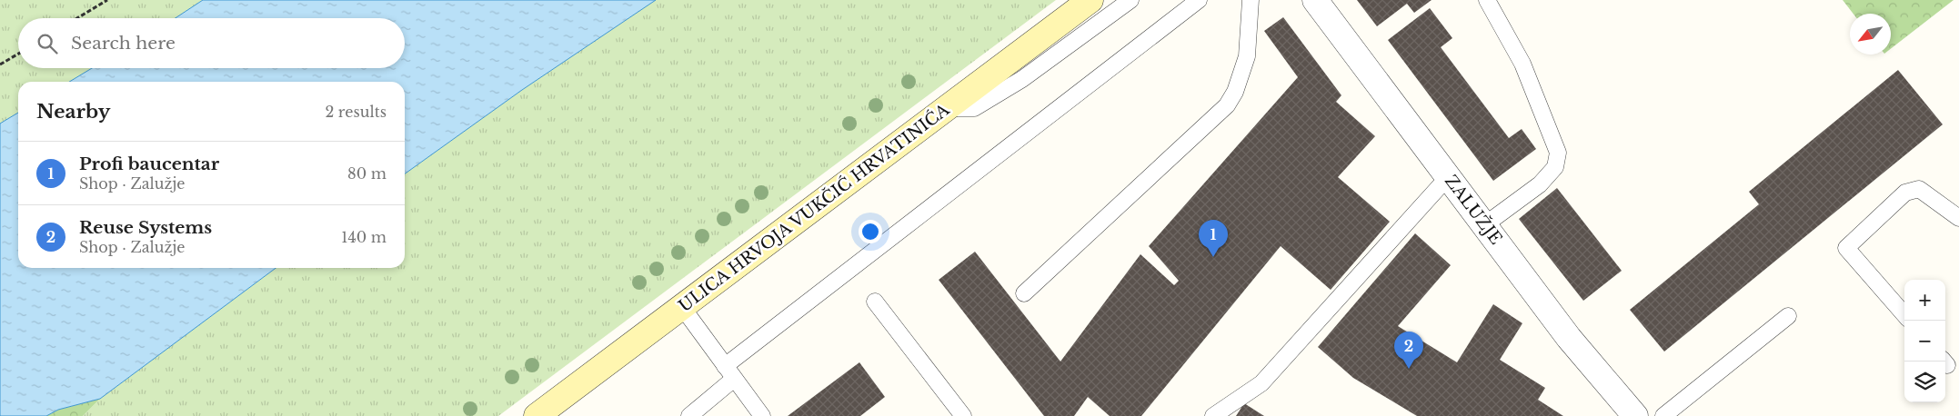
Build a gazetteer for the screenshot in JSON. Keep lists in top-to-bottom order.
{
  "streets": {
    "main road": ["ULICA HRVOJA VUKČIĆ HRVATINIĆA"],
    "street": ["ZALUŽJE"]
  },
  "north": "bottom left",
  "page": {
    "search": "Search here",
    "heading": ["Nearby", "2 results"],
    "list": [
      {
        "mark": "1",
        "name": "Profi baucentar",
        "note": "Shop · Zalužje",
        "value": "80 m"
      },
      {
        "mark": "2",
        "name": "Reuse Systems",
        "note": "Shop · Zalužje",
        "value": "140 m"
      }
    ],
    "pins": ["1", "2"],
    "map_buttons": ["+", "−"]
  }
}
